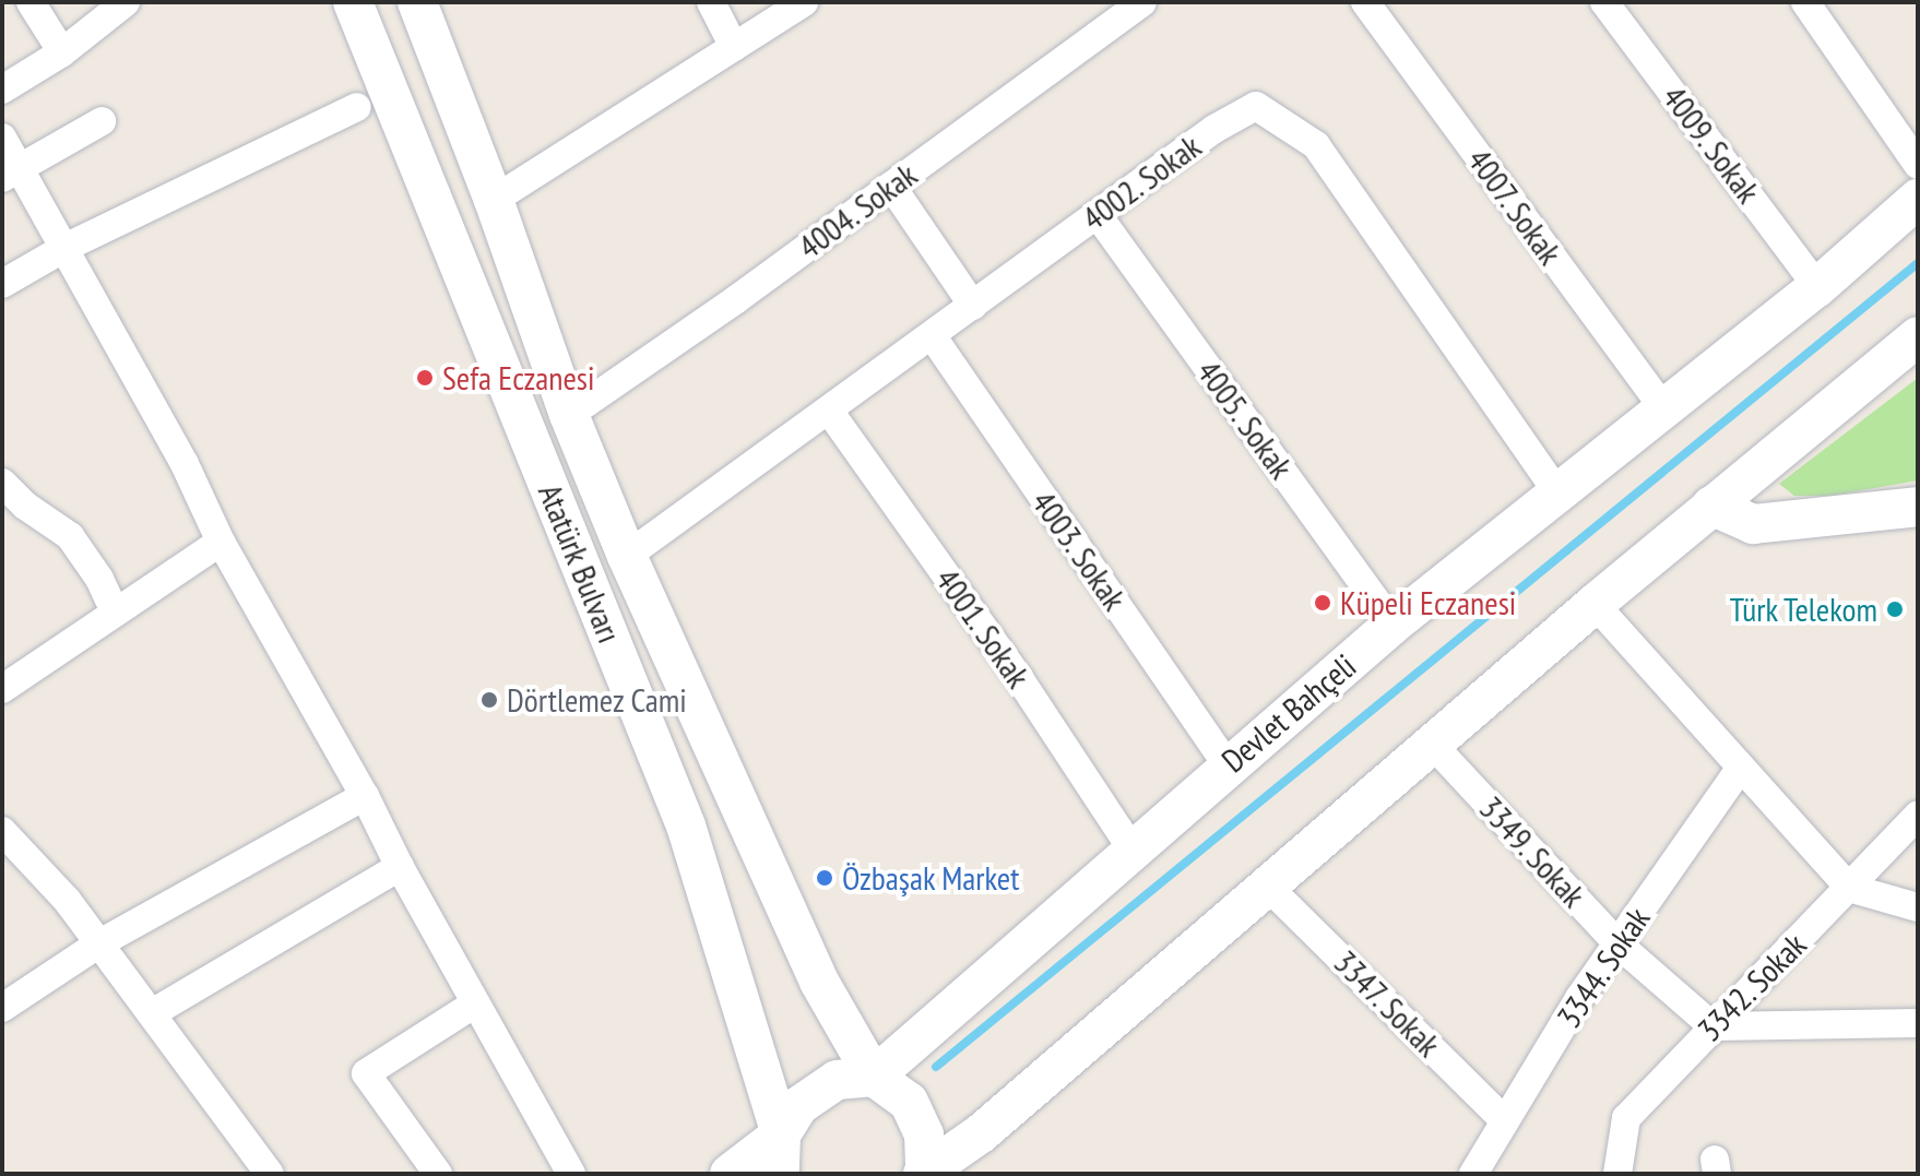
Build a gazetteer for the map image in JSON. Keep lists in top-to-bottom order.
{
  "streets": {
    "street": [
      "4009. Sokak",
      "4002. Sokak",
      "4007. Sokak",
      "4004. Sokak",
      "4005. Sokak",
      "4003. Sokak",
      "Atatürk Bulvarı",
      "4001. Sokak",
      "Devlet Bahçeli",
      "3349. Sokak",
      "3344. Sokak",
      "3342. Sokak",
      "3347. Sokak"
    ]
  },
  "crossings": [
    ["4009. Sokak", "Devlet Bahçeli"],
    ["4002. Sokak", "4005. Sokak"],
    ["4002. Sokak", "4003. Sokak"],
    ["4002. Sokak", "Atatürk Bulvarı"],
    ["4002. Sokak", "4001. Sokak"],
    ["4002. Sokak", "Devlet Bahçeli"],
    ["4007. Sokak", "Devlet Bahçeli"],
    ["4004. Sokak", "Atatürk Bulvarı"],
    ["4005. Sokak", "Devlet Bahçeli"],
    ["4003. Sokak", "Devlet Bahçeli"],
    ["Atatürk Bulvarı", "Devlet Bahçeli"],
    ["4001. Sokak", "Devlet Bahçeli"],
    ["3349. Sokak", "3344. Sokak"],
    ["3349. Sokak", "3342. Sokak"],
    ["3344. Sokak", "3347. Sokak"]
  ],
  "places": [
    "Sefa Eczanesi",
    "Küpeli Eczanesi",
    "Türk Telekom",
    "Dörtlemez Cami",
    "Özbaşak Market"
  ]
}
